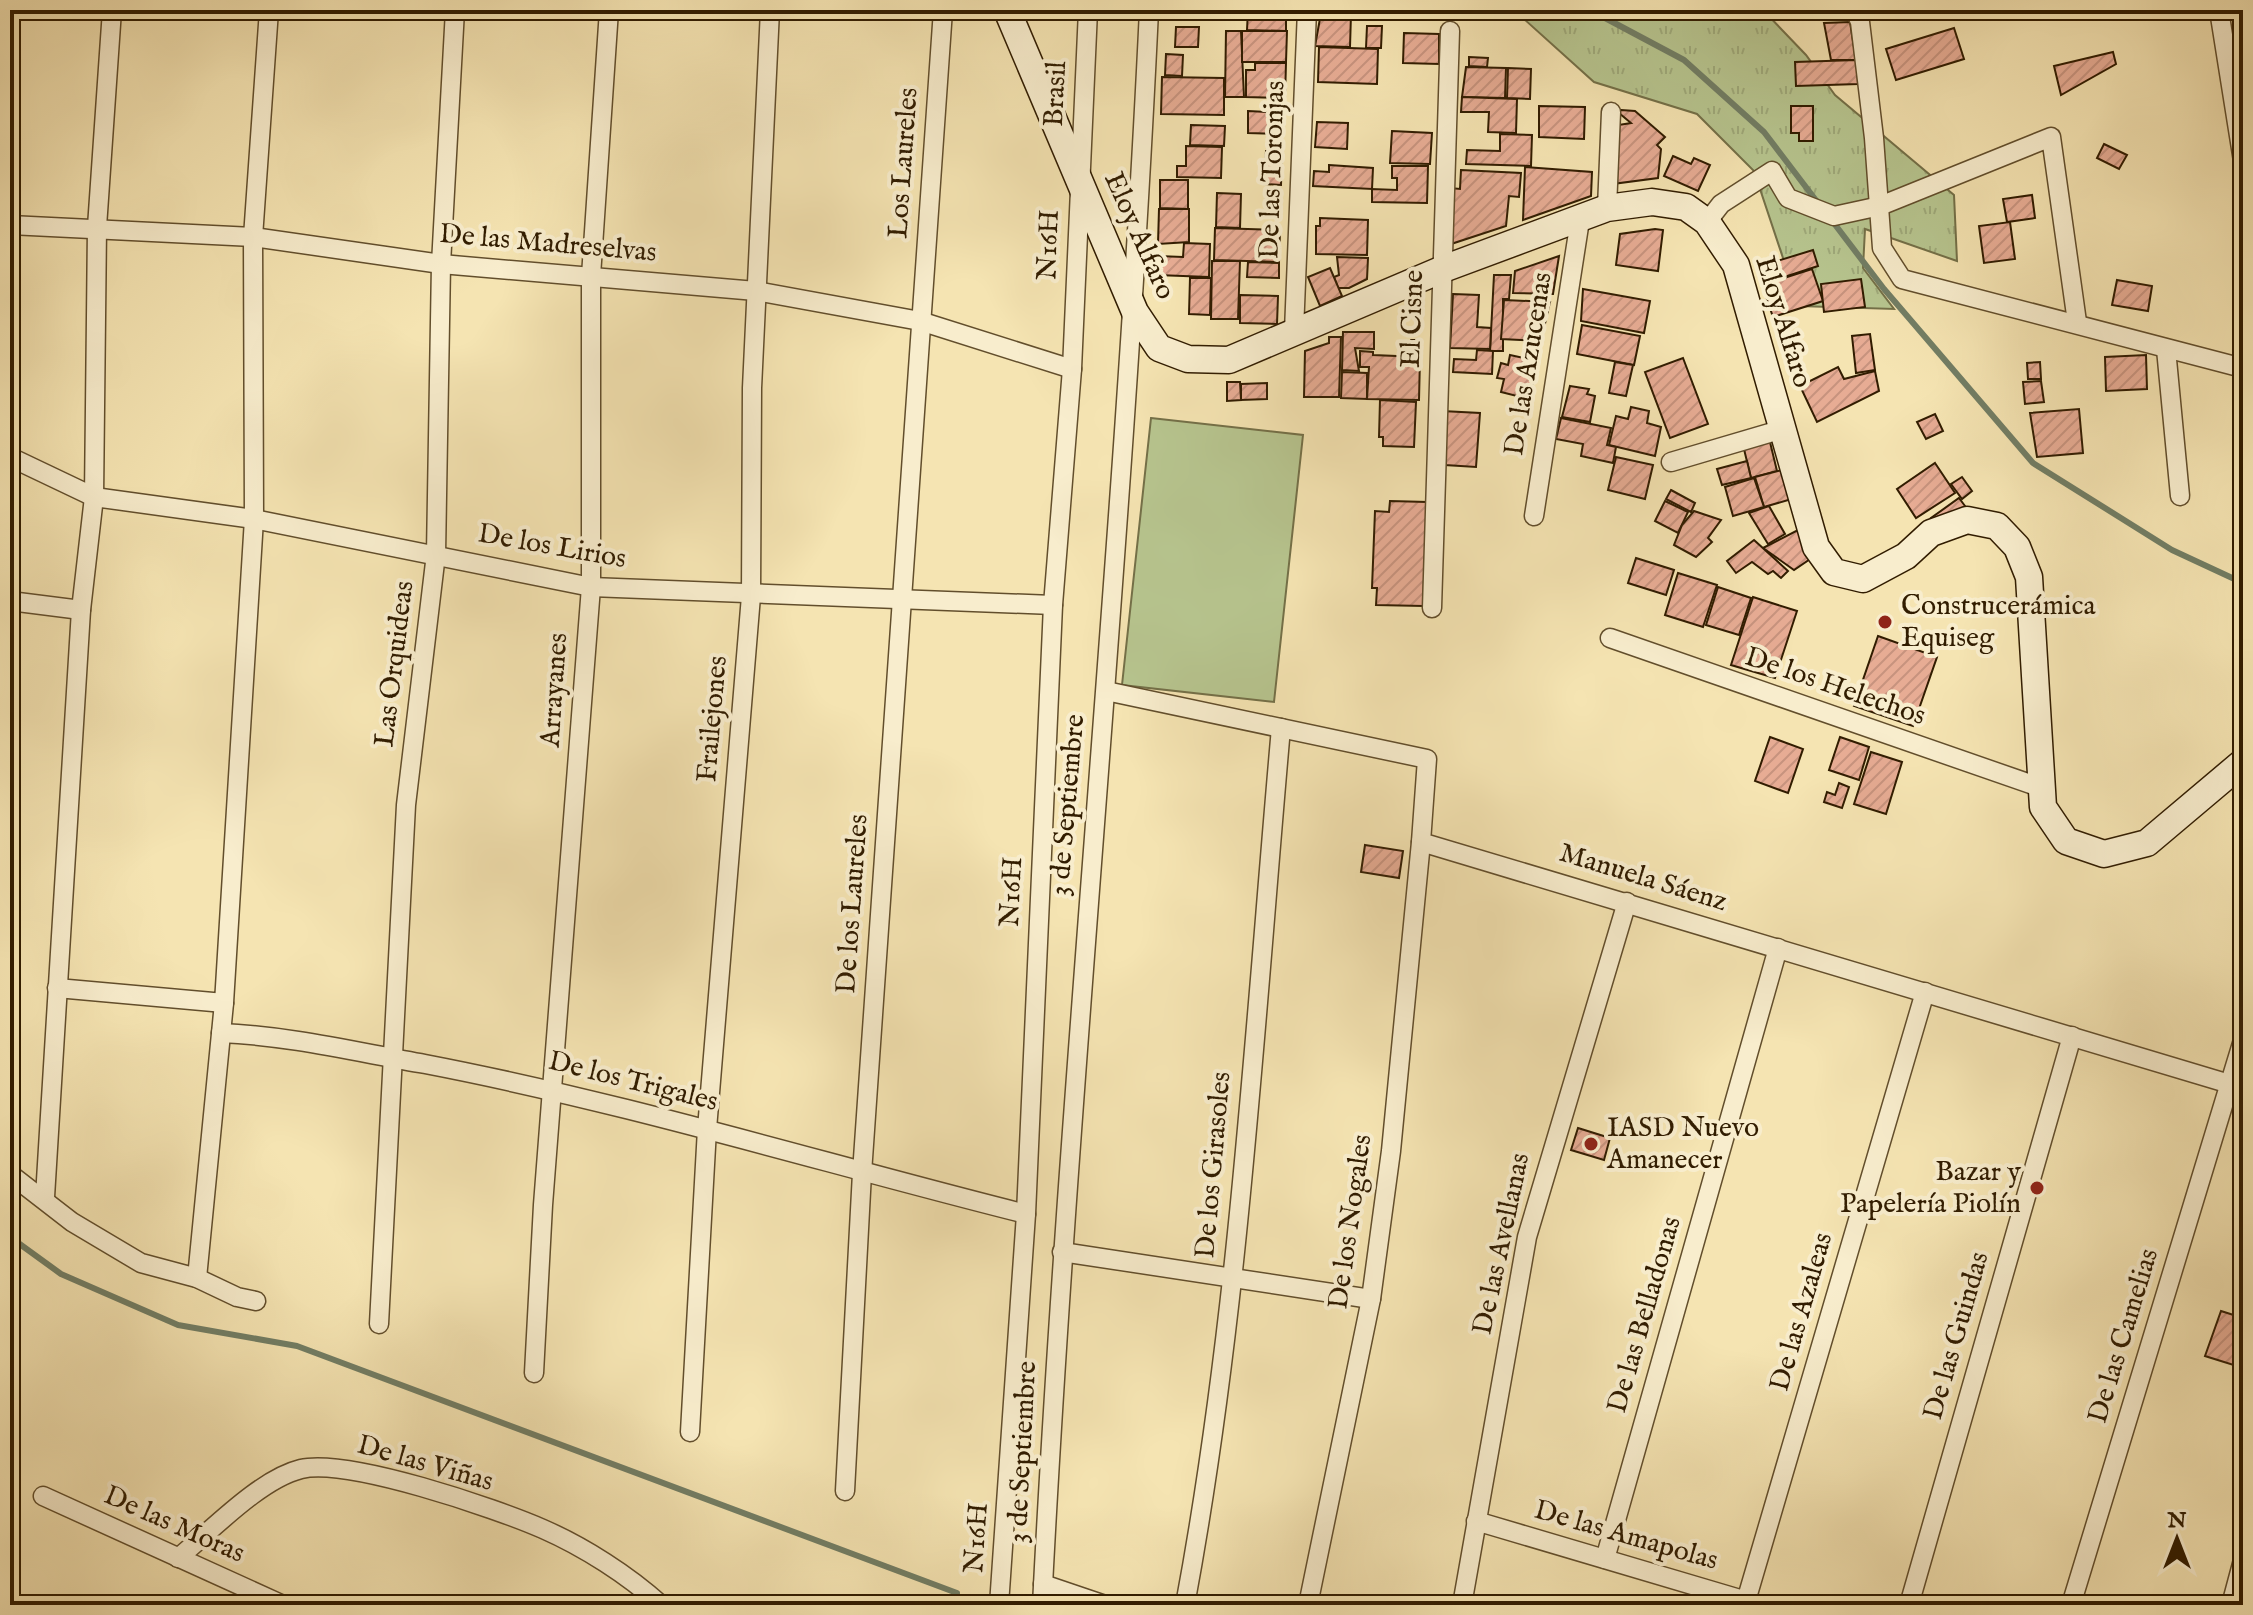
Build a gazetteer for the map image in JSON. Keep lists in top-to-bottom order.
{
  "streets": {
    "street": [
      "Brasil",
      "Los Laureles",
      "De las Toronjas",
      "Eloy Alfaro",
      "De las Madreselvas",
      "N16H",
      "El Cisne",
      "De las Azucenas",
      "De los Lirios",
      "Las Orquideas",
      "De los Helechos",
      "Arrayanes",
      "Frailejones",
      "3 de Septiembre",
      "Manuela Sáenz",
      "De los Laureles",
      "De los Trigales",
      "De los Girasoles",
      "De los Nogales",
      "De las Avellanas",
      "De las Azaleas",
      "De las Belladonas",
      "De las Guindas",
      "De las Camelias",
      "De las Viñas",
      "De las Moras",
      "De las Amapolas"
    ]
  },
  "crossings": [
    ["Brasil", "Eloy Alfaro"],
    ["Brasil", "N16H"],
    ["Los Laureles", "De las Madreselvas"],
    ["Los Laureles", "De los Laureles"],
    ["De las Toronjas", "Eloy Alfaro"],
    ["Eloy Alfaro", "N16H"],
    ["Eloy Alfaro", "El Cisne"],
    ["Eloy Alfaro", "De las Azucenas"],
    ["Eloy Alfaro", "De los Helechos"],
    ["Eloy Alfaro", "3 de Septiembre"],
    ["De las Madreselvas", "N16H"],
    ["De las Madreselvas", "Las Orquideas"],
    ["De las Madreselvas", "Arrayanes"],
    ["De las Madreselvas", "Frailejones"],
    ["De las Madreselvas", "De los Laureles"],
    ["N16H", "De los Lirios"],
    ["N16H", "De los Trigales"],
    ["De los Lirios", "Las Orquideas"],
    ["De los Lirios", "Arrayanes"],
    ["De los Lirios", "Frailejones"],
    ["De los Lirios", "De los Laureles"],
    ["Las Orquideas", "De los Trigales"],
    ["Arrayanes", "De los Trigales"],
    ["Frailejones", "De los Trigales"],
    ["Manuela Sáenz", "De los Nogales"],
    ["Manuela Sáenz", "De las Avellanas"],
    ["Manuela Sáenz", "De las Azaleas"],
    ["Manuela Sáenz", "De las Belladonas"],
    ["Manuela Sáenz", "De las Guindas"],
    ["Manuela Sáenz", "De las Camelias"],
    ["De los Laureles", "De los Trigales"],
    ["De las Avellanas", "De las Amapolas"],
    ["De las Azaleas", "De las Amapolas"],
    ["De las Belladonas", "De las Amapolas"],
    ["De las Viñas", "De las Moras"]
  ],
  "places": ["Construcerámica Equiseg", "IASD Nuevo Amanecer", "Bazar y Papelería Piolín"],
  "north": "top"
}
